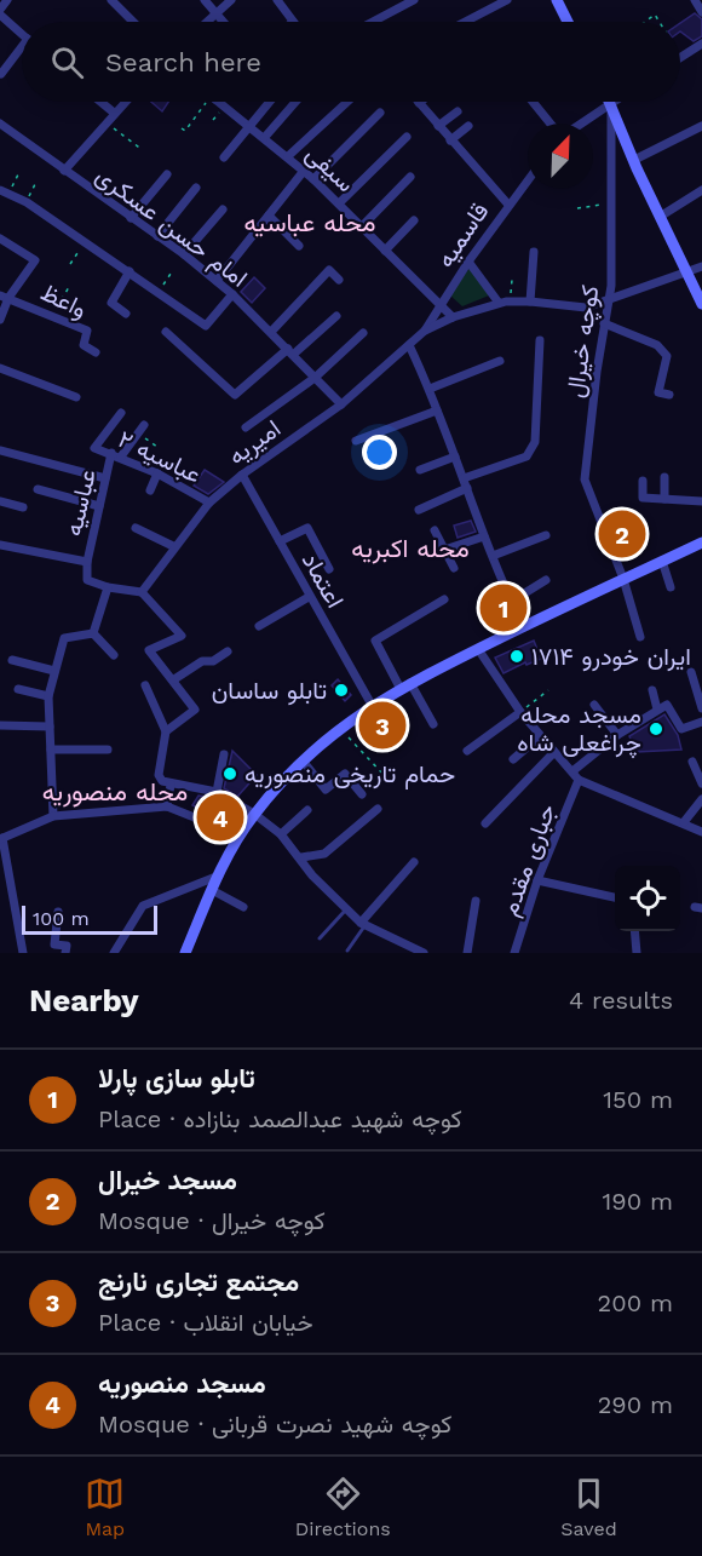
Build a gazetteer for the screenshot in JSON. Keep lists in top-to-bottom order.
{
  "streets": {
    "street": [
      "سیفی",
      "امام حسن عسکری",
      "قاسمیه",
      "واعظ",
      "کوچه خیرال",
      "امیریه",
      "عباسیه ۲",
      "عباسیه",
      "اعتماد",
      "جباری مقدم"
    ]
  },
  "crossings": [
    ["سیفی", "قاسمیه"],
    ["امام حسن عسکری", "امیریه"],
    ["قاسمیه", "امیریه"],
    ["امیریه", "عباسیه ۲"],
    ["امیریه", "اعتماد"],
    ["عباسیه ۲", "عباسیه"]
  ],
  "districts": ["محله عباسیه", "محله اکبریه", "محله منصوریه"],
  "places": [
    "ایران خودرو ۱۷۱۴",
    "تابلو ساسان",
    "مسجد محله چراغعلی شاه",
    "حمام تاریخی منصوریه"
  ],
  "scale_bar": "100 m",
  "north": "top right",
  "page": {
    "search": "Search here",
    "pins": [
      "2",
      "1",
      "3",
      "4"
    ],
    "scale": "100 m",
    "heading": ["Nearby", "4 results"],
    "list": [
      {
        "mark": "1",
        "name": "تابلو سازی پارلا",
        "note": "Place · کوچه شهید عبدالصمد بنازاده",
        "value": "150 m"
      },
      {
        "mark": "2",
        "name": "مسجد خیرال",
        "note": "Mosque · کوچه خیرال",
        "value": "190 m"
      },
      {
        "mark": "3",
        "name": "مجتمع تجاری نارنج",
        "note": "Place · خیابان انقلاب",
        "value": "200 m"
      },
      {
        "mark": "4",
        "name": "مسجد منصوریه",
        "note": "Mosque · کوچه شهید نصرت قربانی",
        "value": "290 m"
      }
    ],
    "nav": ["Map", "Directions", "Saved"]
  }
}
